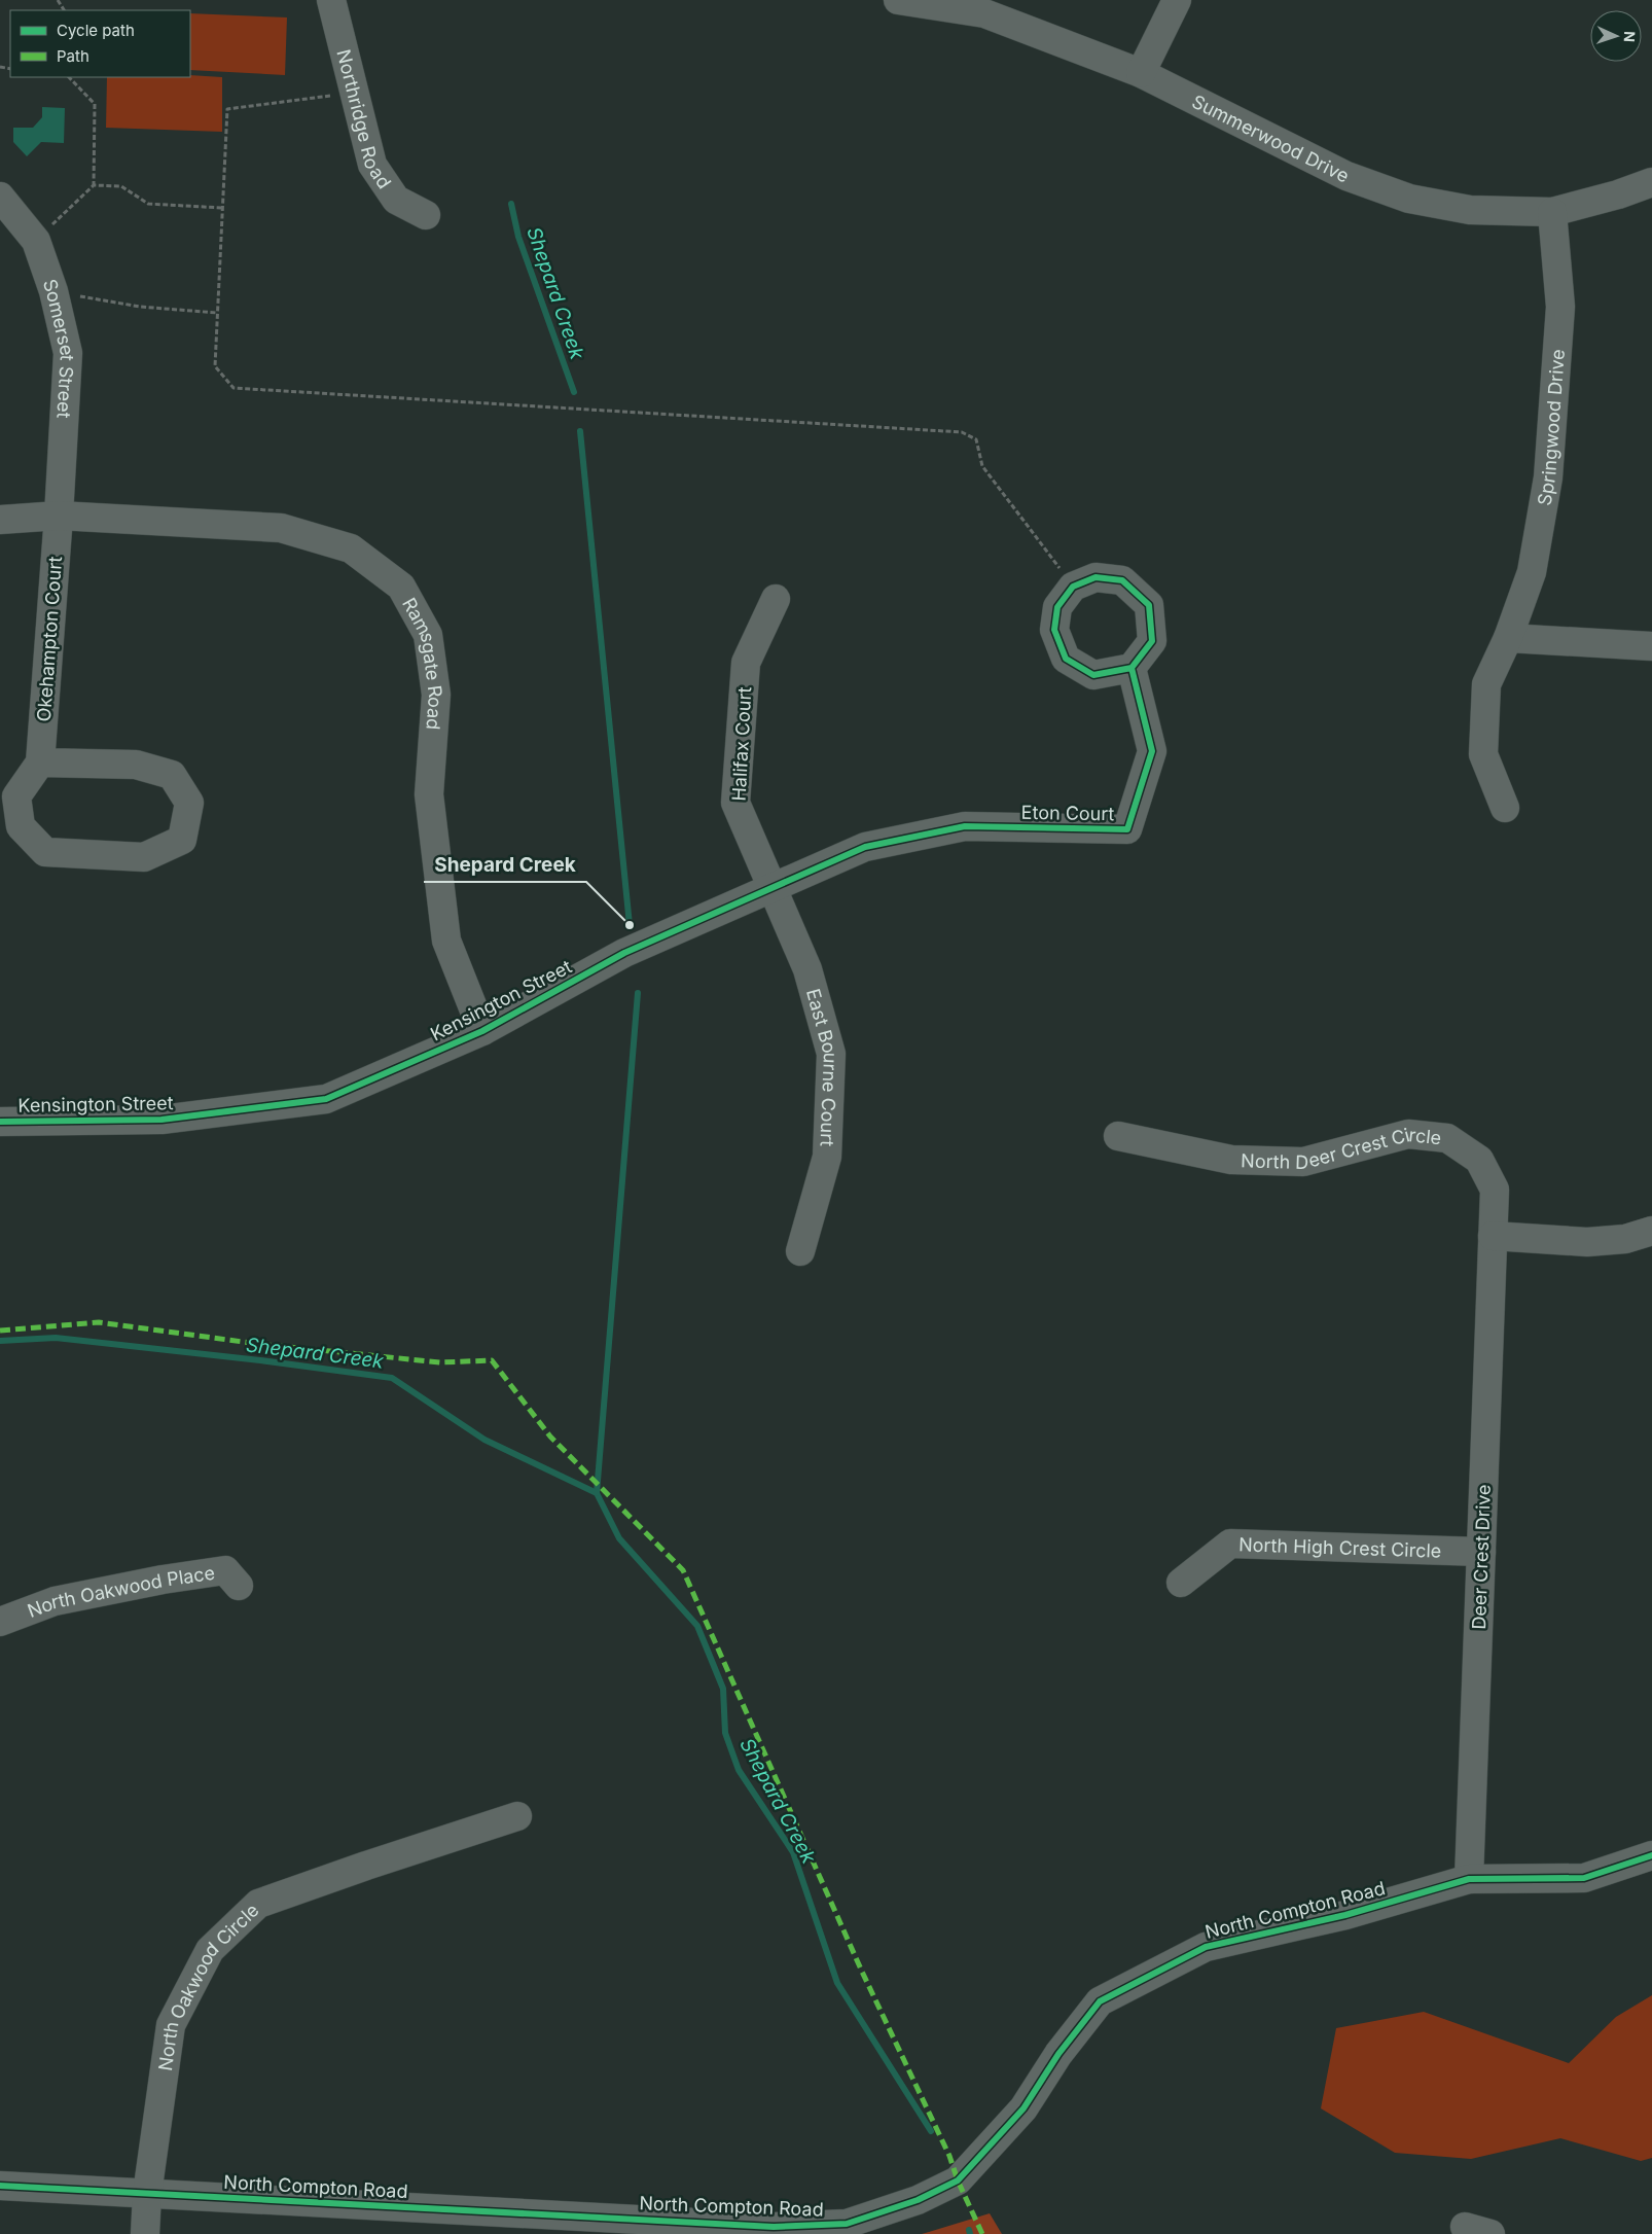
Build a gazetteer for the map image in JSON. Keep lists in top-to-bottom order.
{
  "streets": {
    "street": [
      "Northridge Road",
      "Summerwood Drive",
      "Somerset Street",
      "Springwood Drive",
      "Okehampton Court",
      "Ramsgate Road",
      "Halifax Court",
      "Eton Court",
      "Kensington Street",
      "East Bourne Court",
      "North Deer Crest Circle",
      "North High Crest Circle",
      "Deer Crest Drive",
      "North Oakwood Place",
      "North Compton Road",
      "North Oakwood Circle"
    ]
  },
  "crossings": [
    ["Summerwood Drive", "Springwood Drive"],
    ["Somerset Street", "Okehampton Court"],
    ["Somerset Street", "Ramsgate Road"],
    ["Okehampton Court", "Ramsgate Road"],
    ["Ramsgate Road", "Kensington Street"],
    ["Halifax Court", "Kensington Street"],
    ["Halifax Court", "East Bourne Court"],
    ["Eton Court", "Kensington Street"],
    ["Kensington Street", "East Bourne Court"],
    ["North Deer Crest Circle", "Deer Crest Drive"],
    ["North High Crest Circle", "Deer Crest Drive"],
    ["Deer Crest Drive", "North Compton Road"],
    ["North Compton Road", "North Oakwood Circle"]
  ],
  "water": ["Shepard Creek"],
  "places": ["Shepard Creek"],
  "legend": ["Cycle path", "Path"],
  "north": "right"
}
